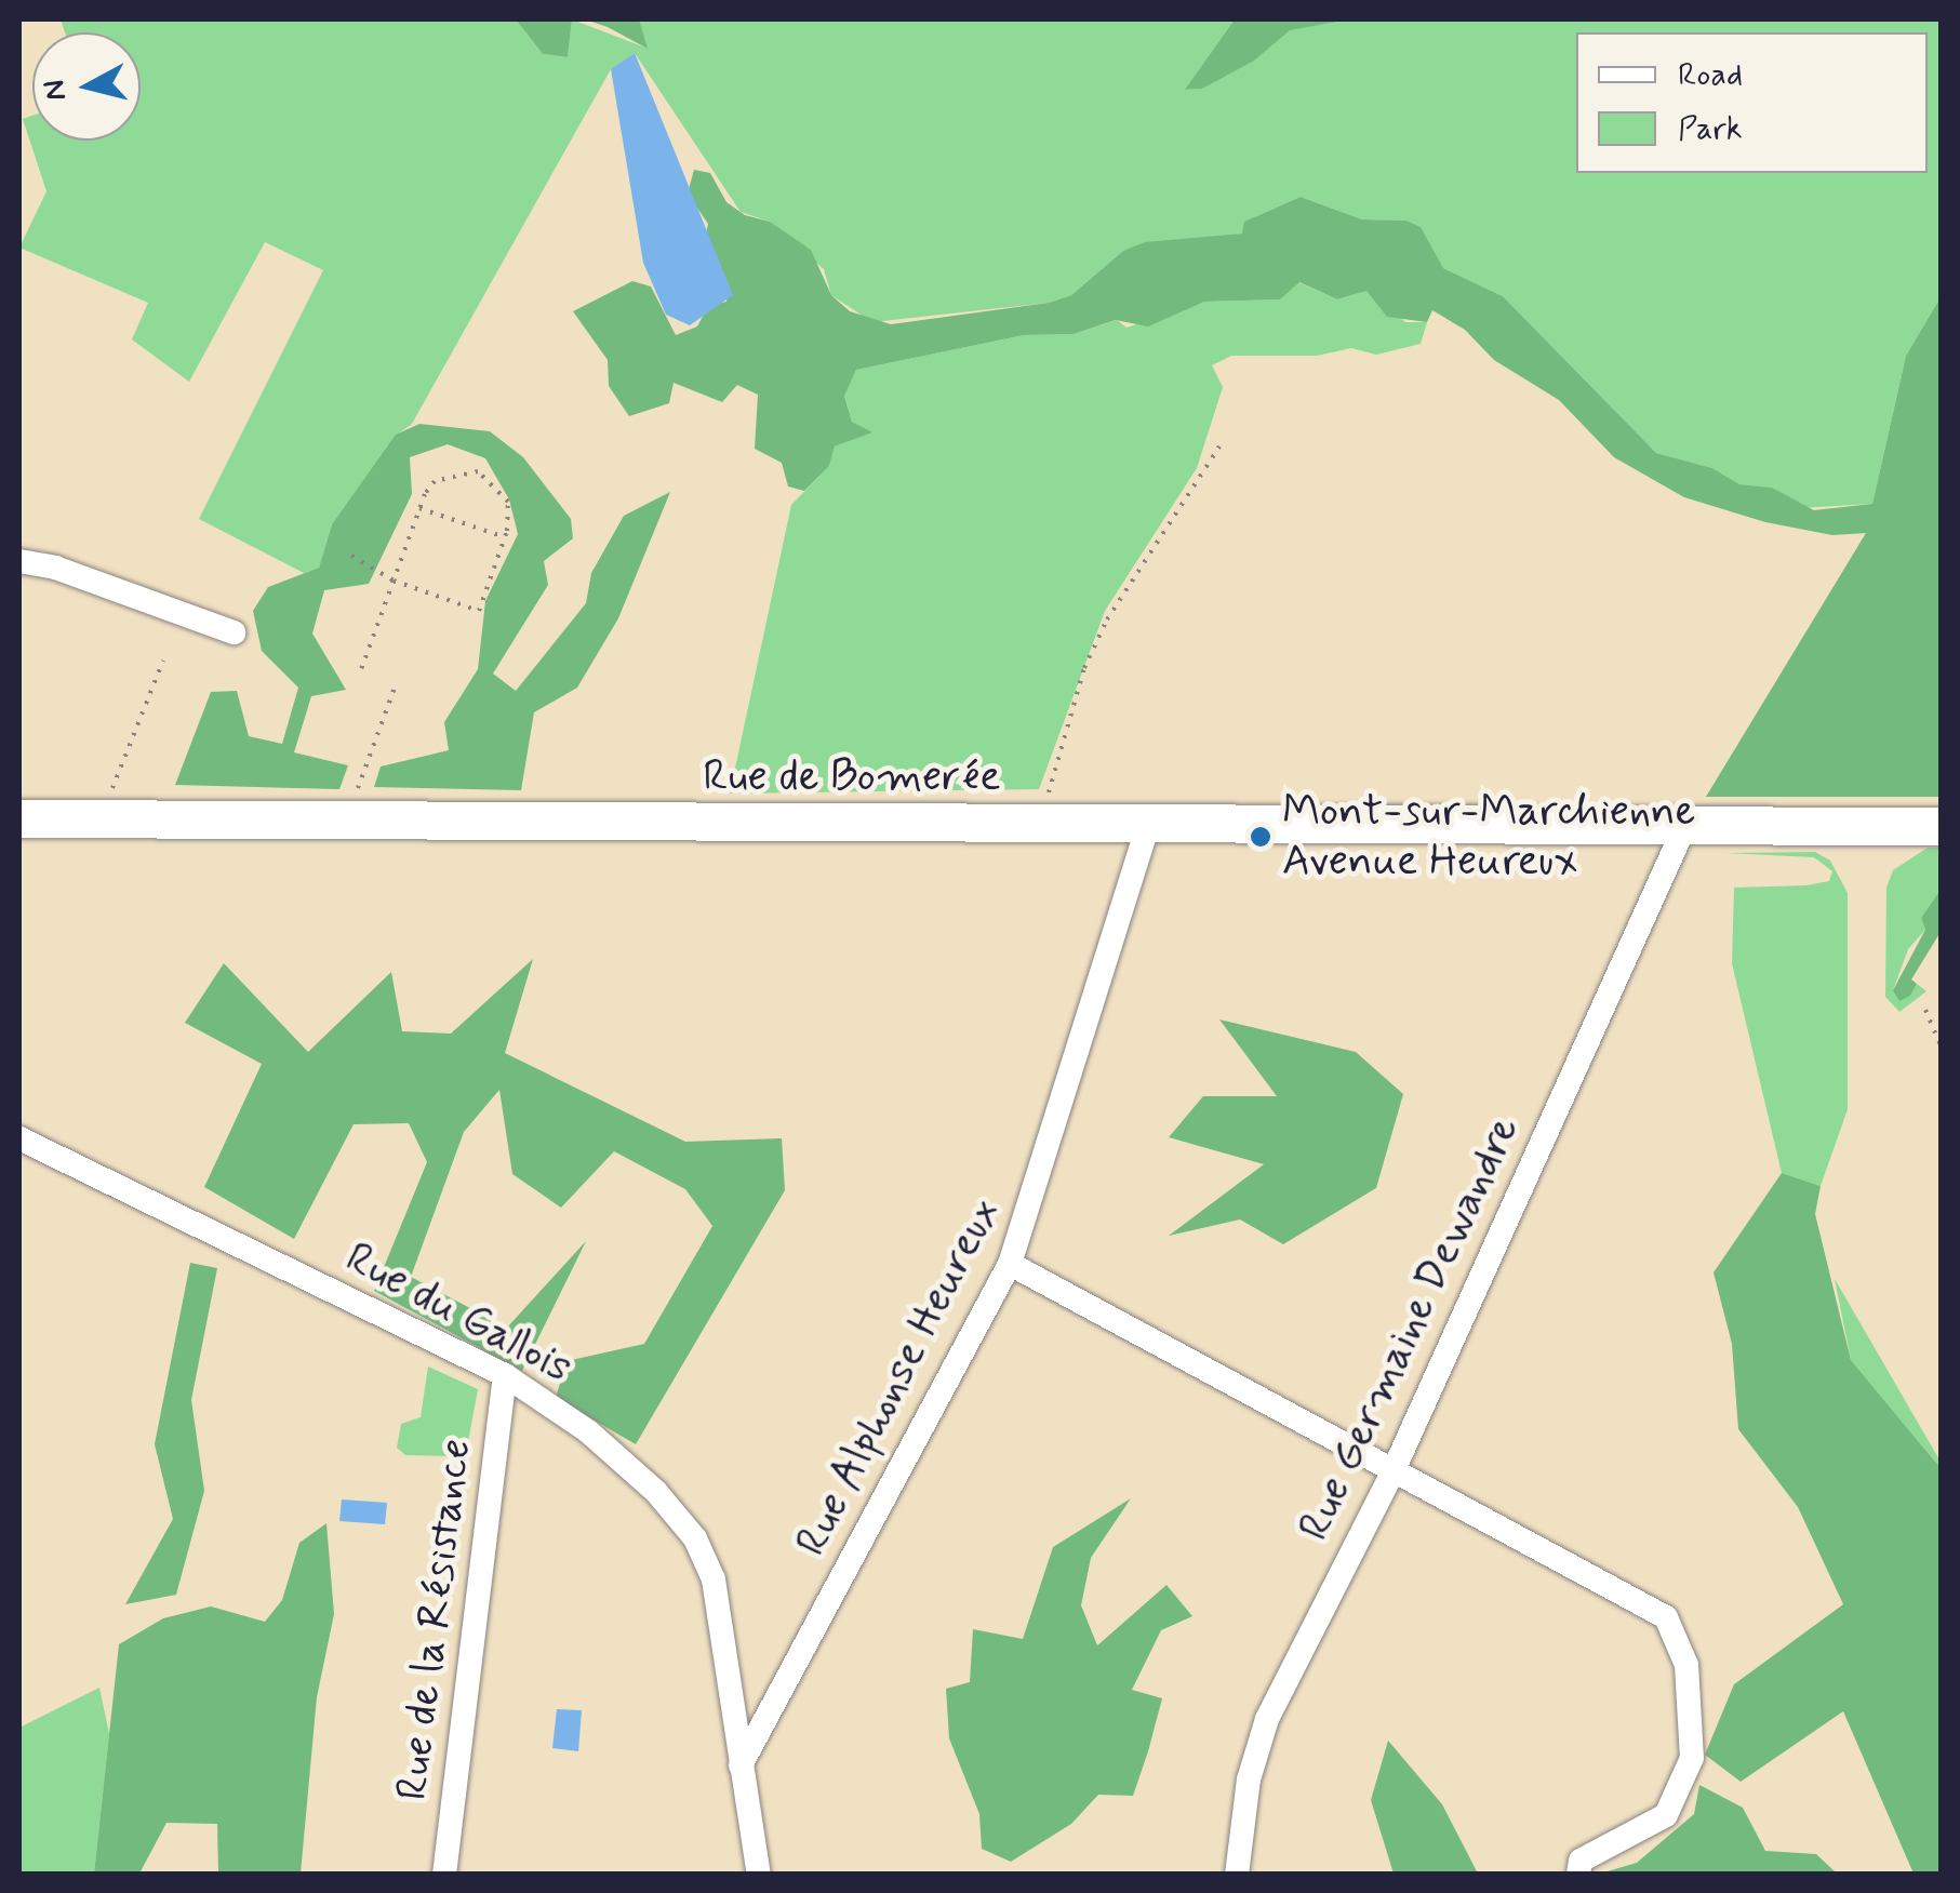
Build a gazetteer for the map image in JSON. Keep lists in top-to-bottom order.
{
  "streets": {
    "main road": ["Rue de Bomerée"],
    "street": [
      "Rue du Gallois",
      "Rue Germaine Dewandre",
      "Rue Alphonse Heureux",
      "Rue de la Résistance"
    ]
  },
  "crossings": [
    ["Rue de Bomerée", "Rue Germaine Dewandre"],
    ["Rue de Bomerée", "Rue Alphonse Heureux"],
    ["Rue du Gallois", "Rue Alphonse Heureux"],
    ["Rue du Gallois", "Rue de la Résistance"]
  ],
  "places": ["Mont-sur-Marchienne Avenue Heureux"],
  "legend": ["Road", "Park"],
  "north": "left"
}
